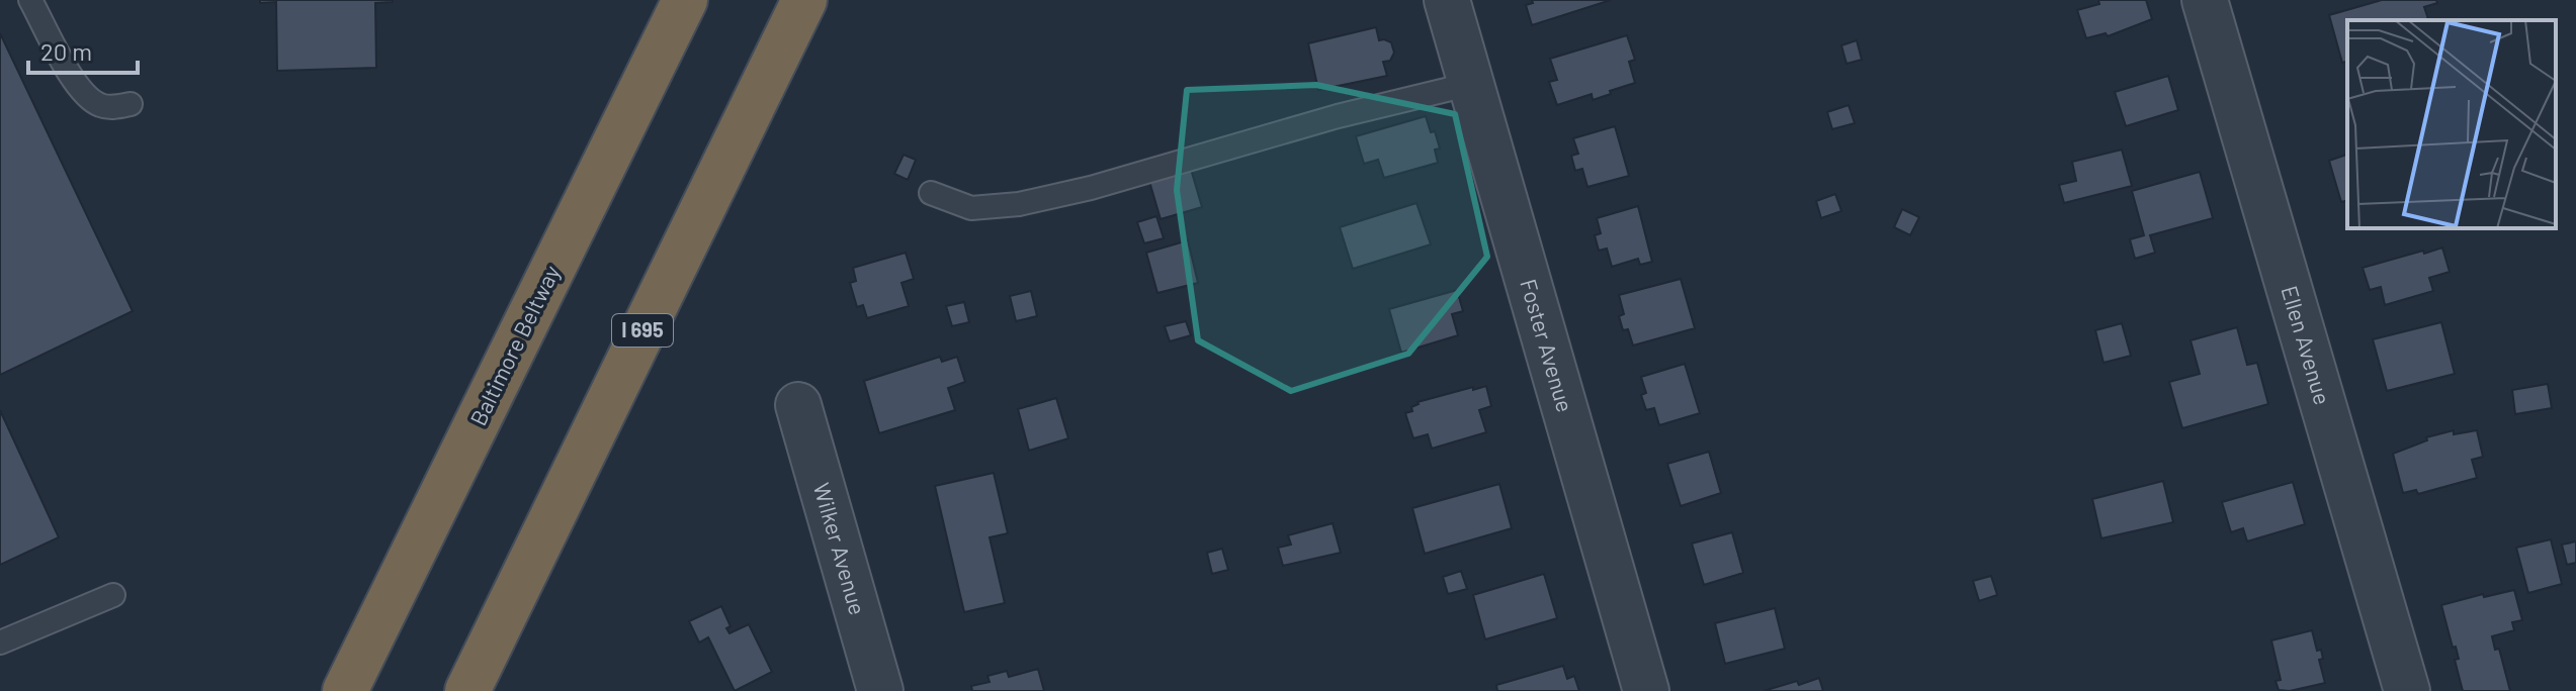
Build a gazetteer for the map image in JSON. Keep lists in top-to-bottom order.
{
  "streets": {
    "highway": ["I 695", "Baltimore Beltway"],
    "street": ["Foster Avenue", "Ellen Avenue", "Wilker Avenue"]
  },
  "scale_bar": "20 m"
}
